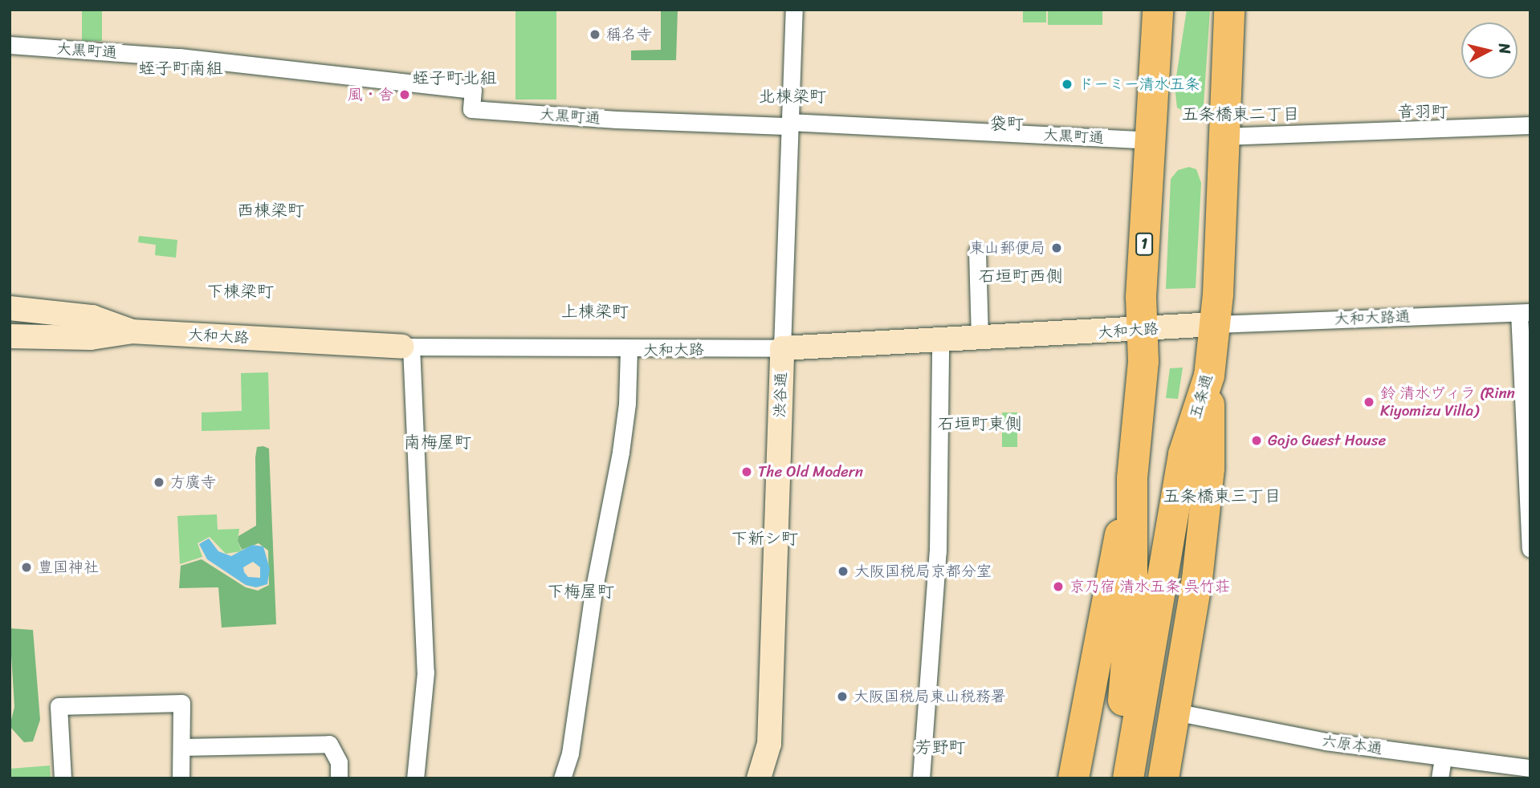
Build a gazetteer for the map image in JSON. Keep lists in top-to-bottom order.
{
  "streets": {
    "highway": ["1", "五条通"],
    "street": [
      "大黒町通",
      "大和大路通",
      "大和大路",
      "渋谷通",
      "六原本通"
    ]
  },
  "crossings": [
    ["大黒町通", "渋谷通"],
    ["大黒町通", "五条通"],
    ["1", "五条通"],
    ["1", "六原本通"],
    ["大和大路通", "大和大路"],
    ["大和大路通", "五条通"],
    ["大和大路", "渋谷通"],
    ["大和大路", "五条通"]
  ],
  "districts": [
    "蛭子町南組",
    "蛭子町北組",
    "北棟梁町",
    "音羽町",
    "五条橋東二丁目",
    "袋町",
    "西棟梁町",
    "石垣町西側",
    "下棟梁町",
    "上棟梁町",
    "石垣町東側",
    "南梅屋町",
    "五条橋東三丁目",
    "下新シ町",
    "下梅屋町",
    "芳野町"
  ],
  "places": [
    "稱名寺",
    "ドーミー清水五条",
    "風・舎",
    "東山郵便局",
    "鈴 清水ヴィラ (Rinn Kiyomizu Villa)",
    "Gojo Guest House",
    "The Old Modern",
    "方廣寺",
    "豊国神社",
    "大阪国税局京都分室",
    "京乃宿 清水五条 呉竹荘",
    "大阪国税局東山税務署"
  ],
  "north": "right"
}
